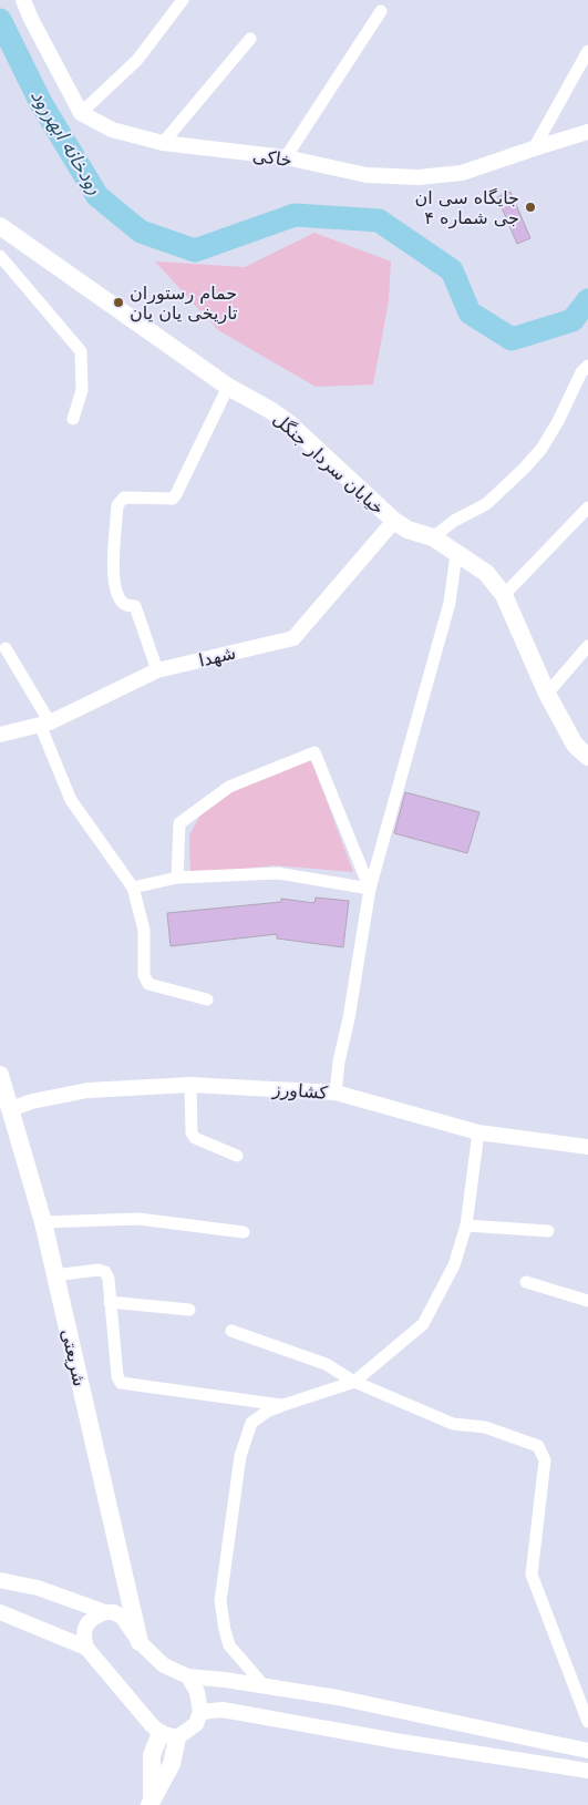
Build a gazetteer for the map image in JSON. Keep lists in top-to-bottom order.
{
  "streets": {
    "main road": ["خیابان سردار جنگل", "شریعتی"],
    "street": ["خاکی", "شهدا", "کشاورز"]
  },
  "crossings": [
    ["خیابان سردار جنگل", "شهدا"],
    ["کشاورز", "شریعتی"]
  ],
  "water": ["رودخانه ابهررود"],
  "places": ["جایگاه سی ان جی شماره ۴", "حمام رستوران تاریخی یان یان"]
}
